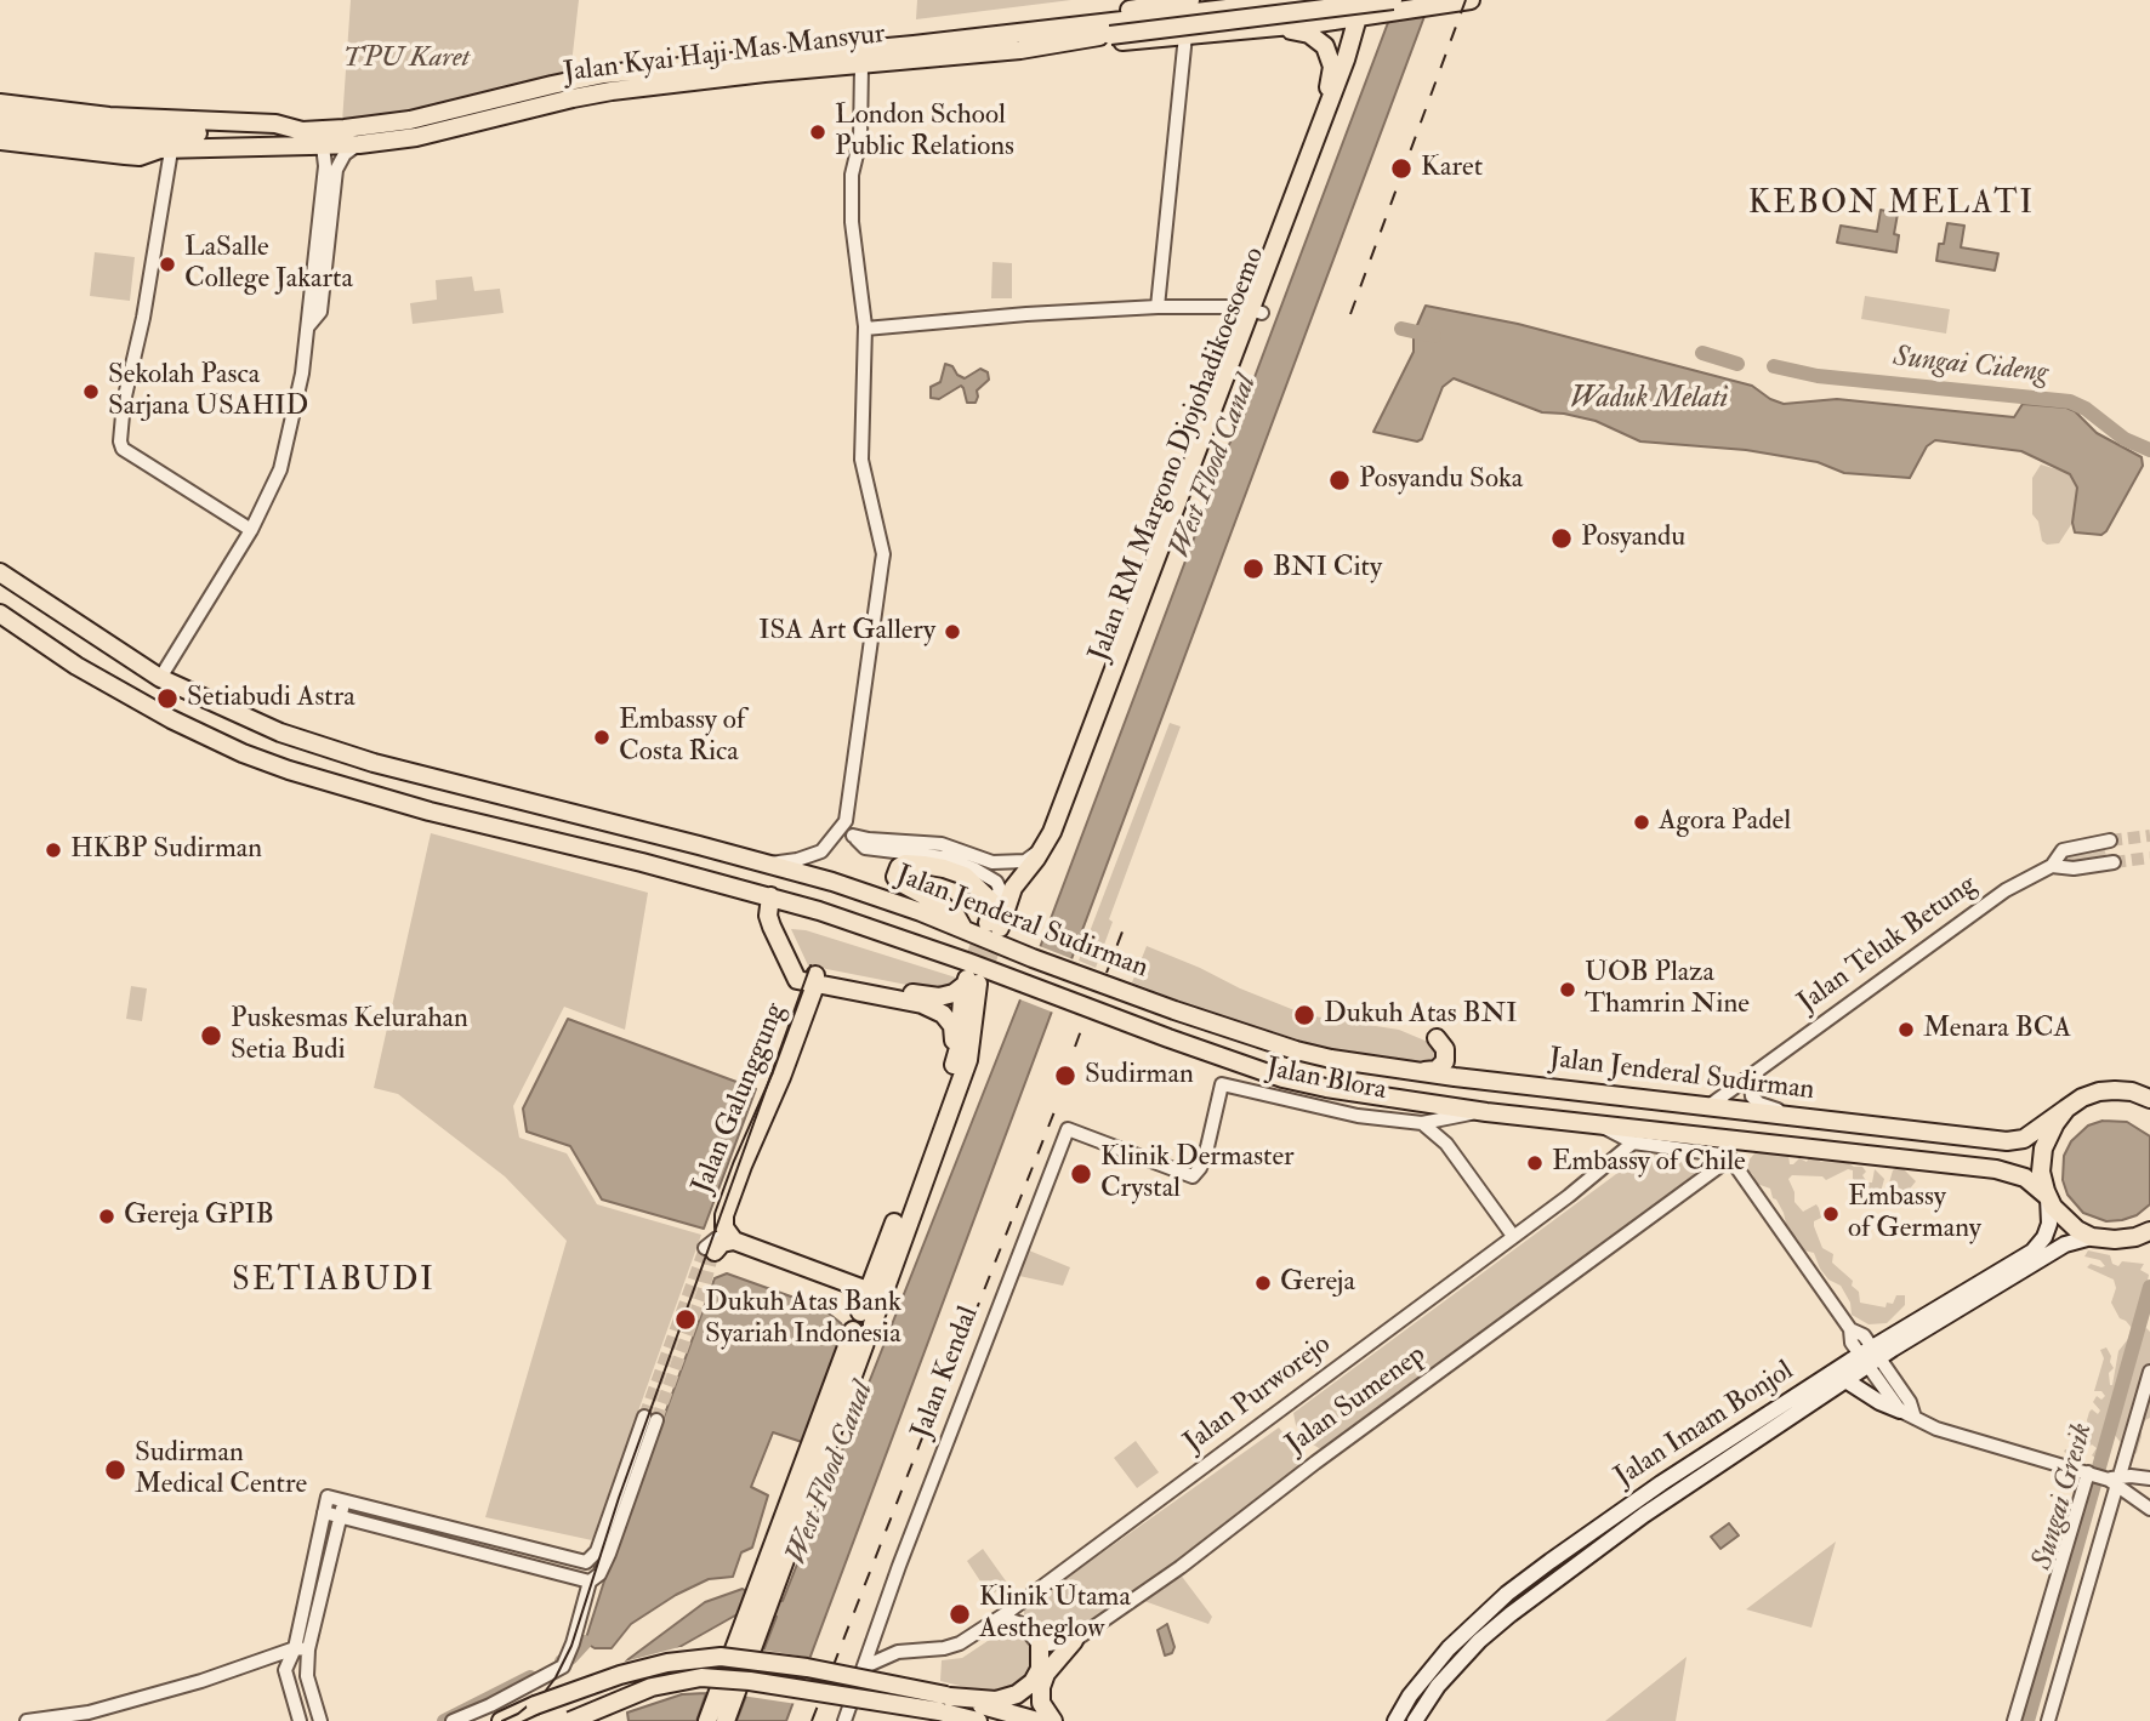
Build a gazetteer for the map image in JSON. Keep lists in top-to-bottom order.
{
  "streets": {
    "main road": [
      "Jalan Kyai Haji Mas Mansyur",
      "Jalan RM Margono Djojohadikoesoemo",
      "Jalan Jenderal Sudirman",
      "Jalan Galunggung",
      "Jalan Imam Bonjol"
    ],
    "street": [
      "Jalan Teluk Betung",
      "Jalan Blora",
      "Jalan Kendal",
      "Jalan Purworejo",
      "Jalan Sumenep"
    ]
  },
  "crossings": [
    ["Jalan Kyai Haji Mas Mansyur", "Jalan RM Margono Djojohadikoesoemo"],
    ["Jalan Jenderal Sudirman", "Jalan Teluk Betung"],
    ["Jalan Jenderal Sudirman", "Jalan Blora"],
    ["Jalan Jenderal Sudirman", "Jalan Galunggung"],
    ["Jalan Jenderal Sudirman", "Jalan Imam Bonjol"],
    ["Jalan Blora", "Jalan Kendal"]
  ],
  "districts": ["KEBON MELATI", "SETIABUDI"],
  "water": [
    "Sungai Cideng",
    "Waduk Melati",
    "West Flood Canal",
    "Sungai Gresik"
  ],
  "parks": ["TPU Karet"],
  "places": [
    "London School Public Relations",
    "Karet",
    "LaSalle College Jakarta",
    "Sekolah Pasca Sarjana USAHID",
    "Posyandu Soka",
    "Posyandu",
    "BNI City",
    "ISA Art Gallery",
    "Setiabudi Astra",
    "Embassy of Costa Rica",
    "Agora Padel",
    "HKBP Sudirman",
    "UOB Plaza Thamrin Nine",
    "Dukuh Atas BNI",
    "Menara BCA",
    "Puskesmas Kelurahan Setia Budi",
    "Sudirman",
    "Embassy of Chile",
    "Klinik Dermaster Crystal",
    "Embassy of Germany",
    "Gereja GPIB",
    "Gereja",
    "Dukuh Atas Bank Syariah Indonesia",
    "Sudirman Medical Centre",
    "Klinik Utama Aestheglow"
  ]
}
